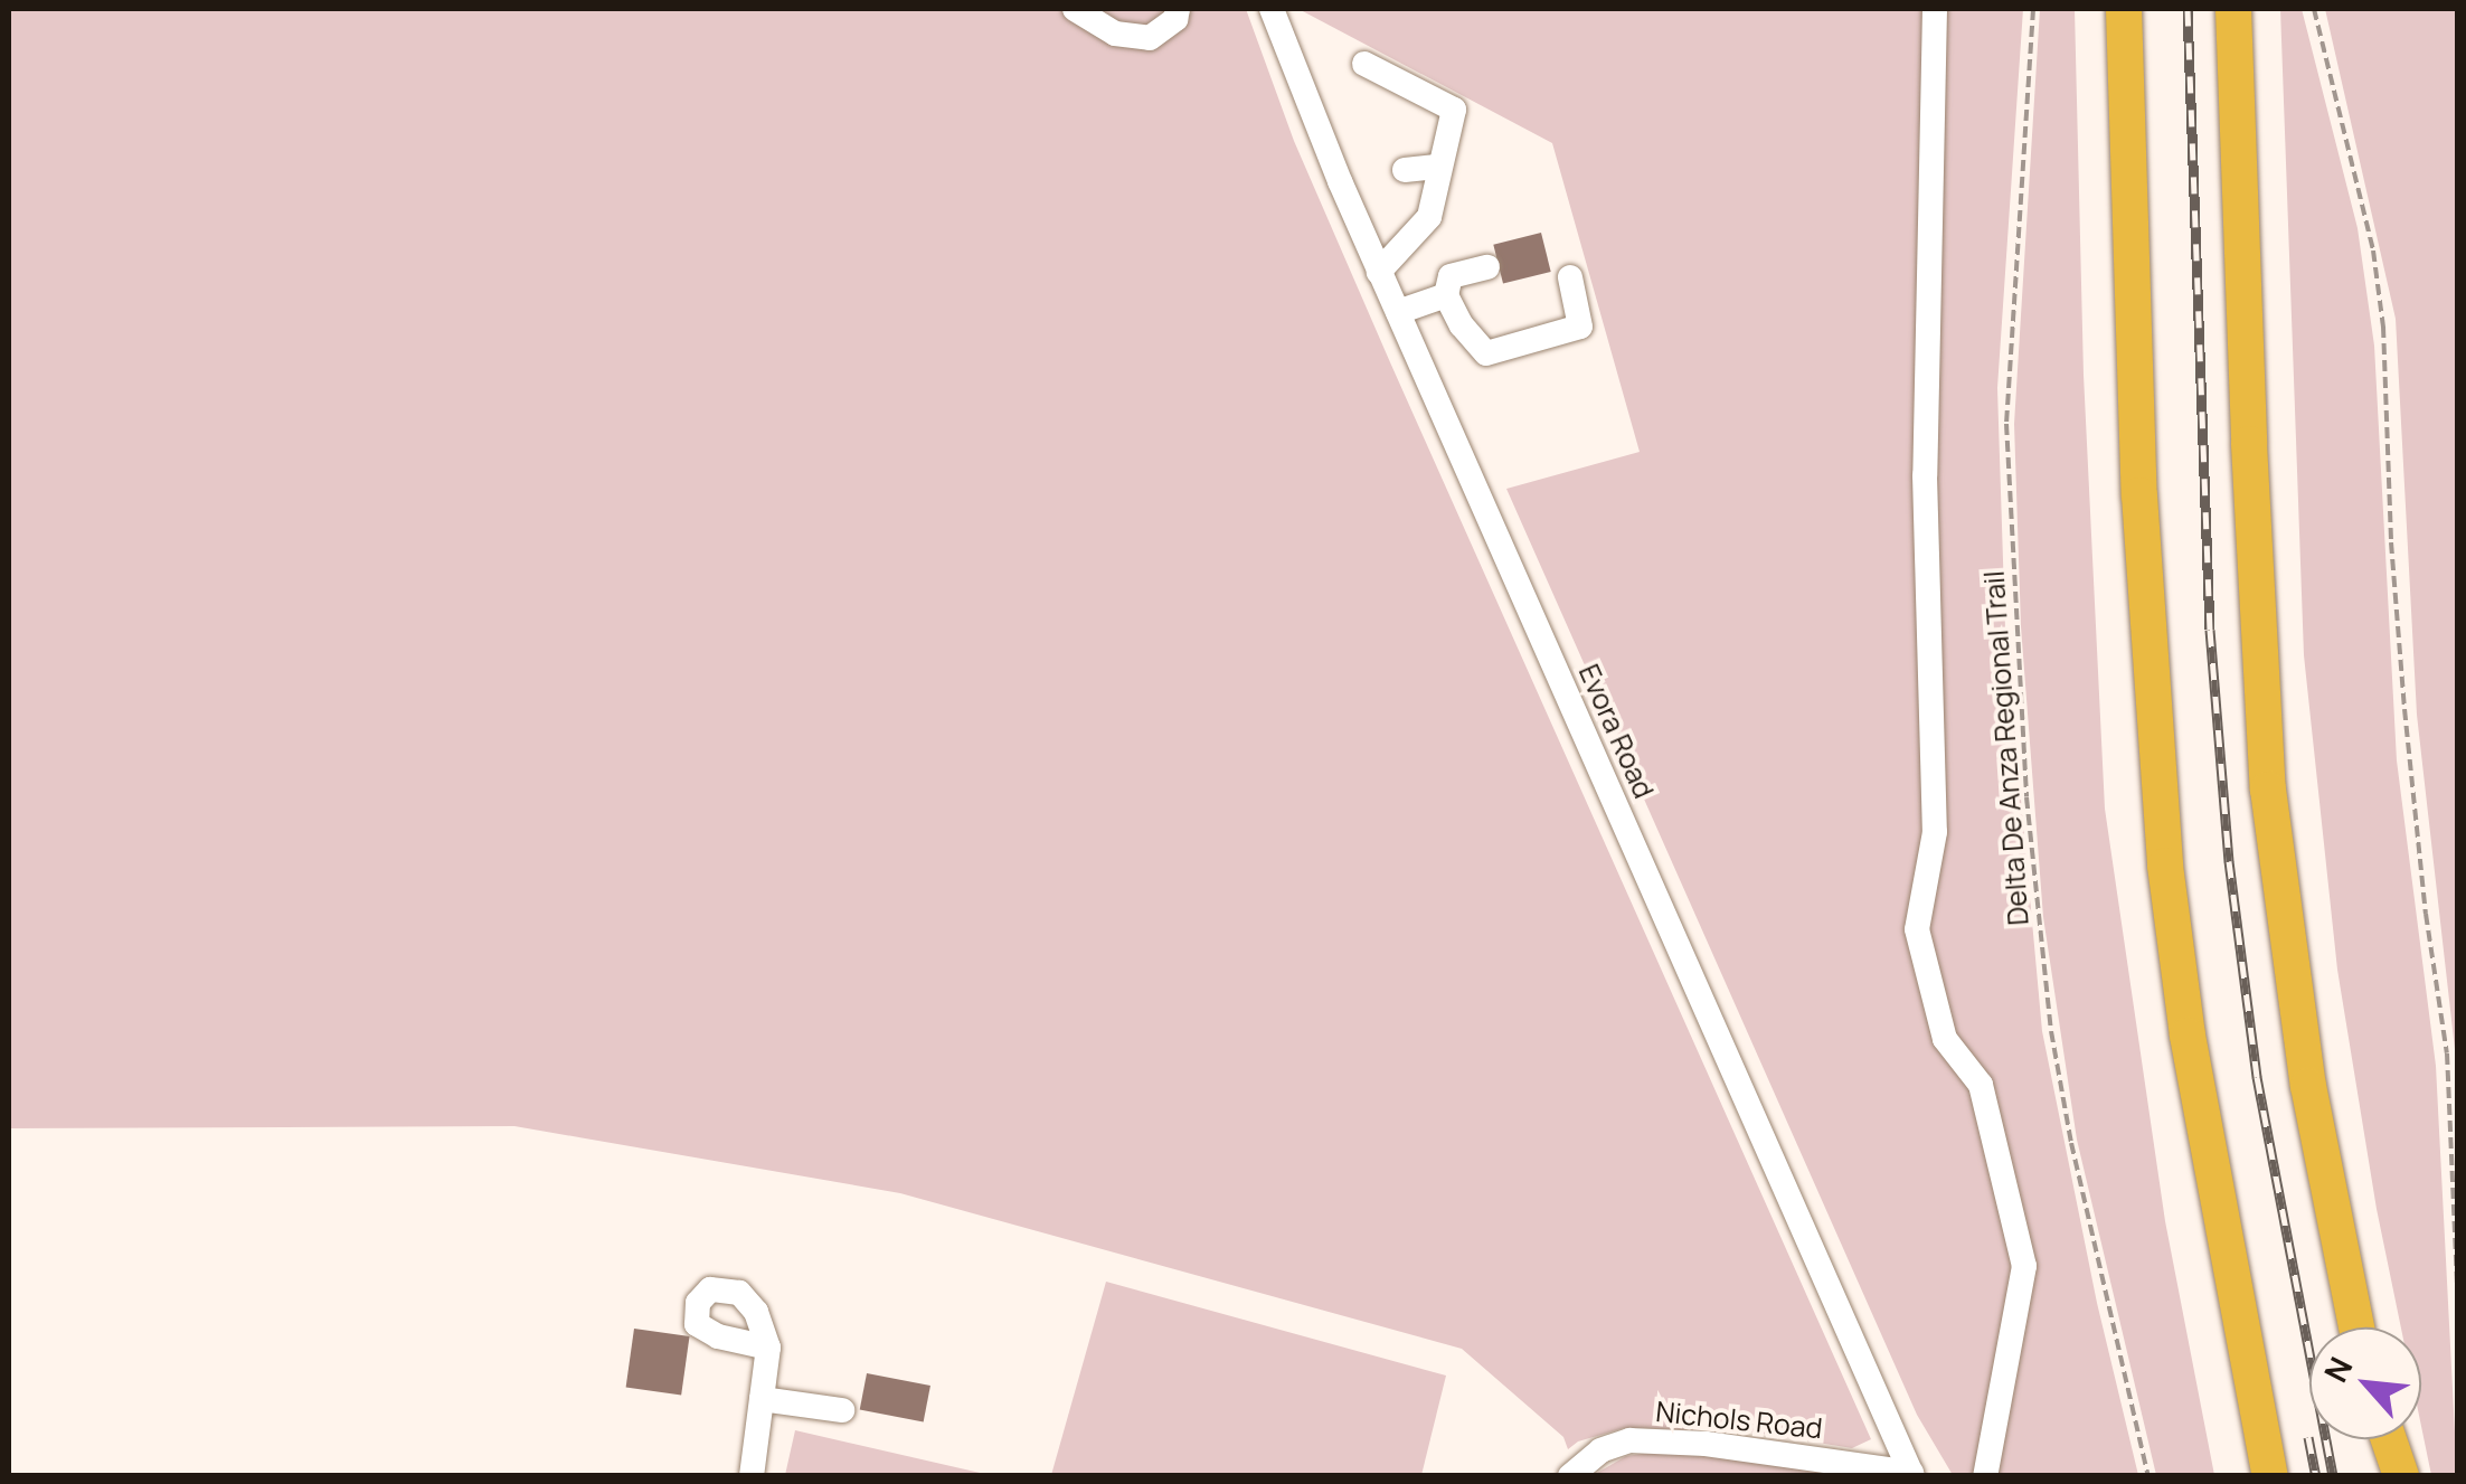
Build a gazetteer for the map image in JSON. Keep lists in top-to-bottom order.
{
  "streets": {
    "street": ["Evora Road", "Nichols Road"],
    "path": ["Delta De Anza Regional Trail"]
  },
  "crossings": [
    ["Evora Road", "Nichols Road"]
  ],
  "north": "top left"
}
